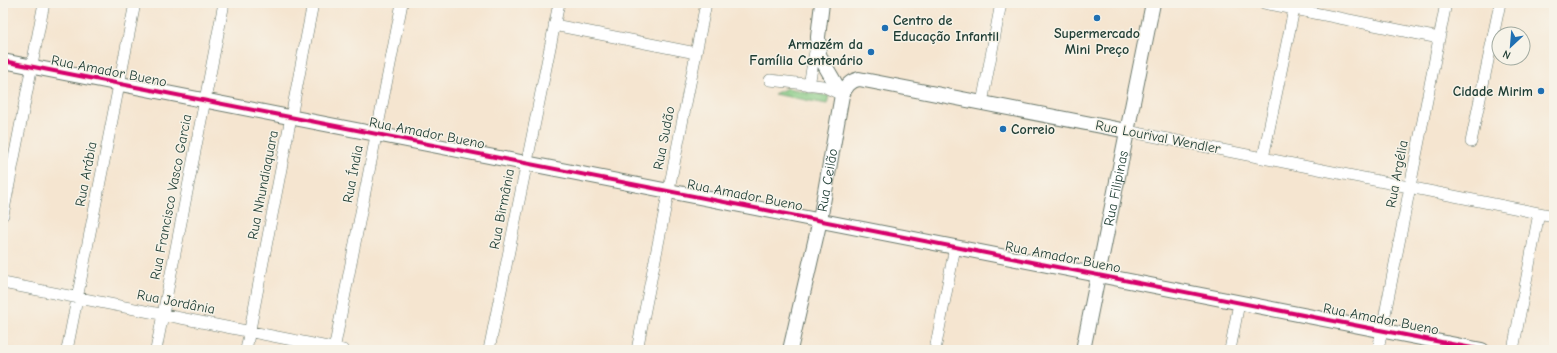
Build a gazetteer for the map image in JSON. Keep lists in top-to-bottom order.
{
  "streets": {
    "street": [
      "Rua Amador Bueno",
      "Rua Lourival Wendler",
      "Rua Sudão",
      "Rua Arábia",
      "Rua Índia",
      "Rua Argélia",
      "Rua Ceilão",
      "Rua Nhundiaquara",
      "Rua Filipinas",
      "Rua Francisco Vasco Garcia",
      "Rua Birmânia",
      "Rua Jordânia"
    ]
  },
  "crossings": [
    ["Rua Amador Bueno", "Rua Sudão"],
    ["Rua Amador Bueno", "Rua Arábia"],
    ["Rua Amador Bueno", "Rua Índia"],
    ["Rua Amador Bueno", "Rua Argélia"],
    ["Rua Amador Bueno", "Rua Ceilão"],
    ["Rua Amador Bueno", "Rua Nhundiaquara"],
    ["Rua Amador Bueno", "Rua Filipinas"],
    ["Rua Amador Bueno", "Rua Francisco Vasco Garcia"],
    ["Rua Amador Bueno", "Rua Birmânia"],
    ["Rua Lourival Wendler", "Rua Argélia"],
    ["Rua Lourival Wendler", "Rua Ceilão"],
    ["Rua Lourival Wendler", "Rua Filipinas"],
    ["Rua Arábia", "Rua Jordânia"],
    ["Rua Índia", "Rua Jordânia"],
    ["Rua Nhundiaquara", "Rua Jordânia"],
    ["Rua Francisco Vasco Garcia", "Rua Jordânia"]
  ],
  "places": [
    "Supermercado Mini Preço",
    "Centro de Educação Infantil",
    "Armazém da Família Centenário",
    "Cidade Mirim",
    "Correio"
  ],
  "north": "bottom left"
}
